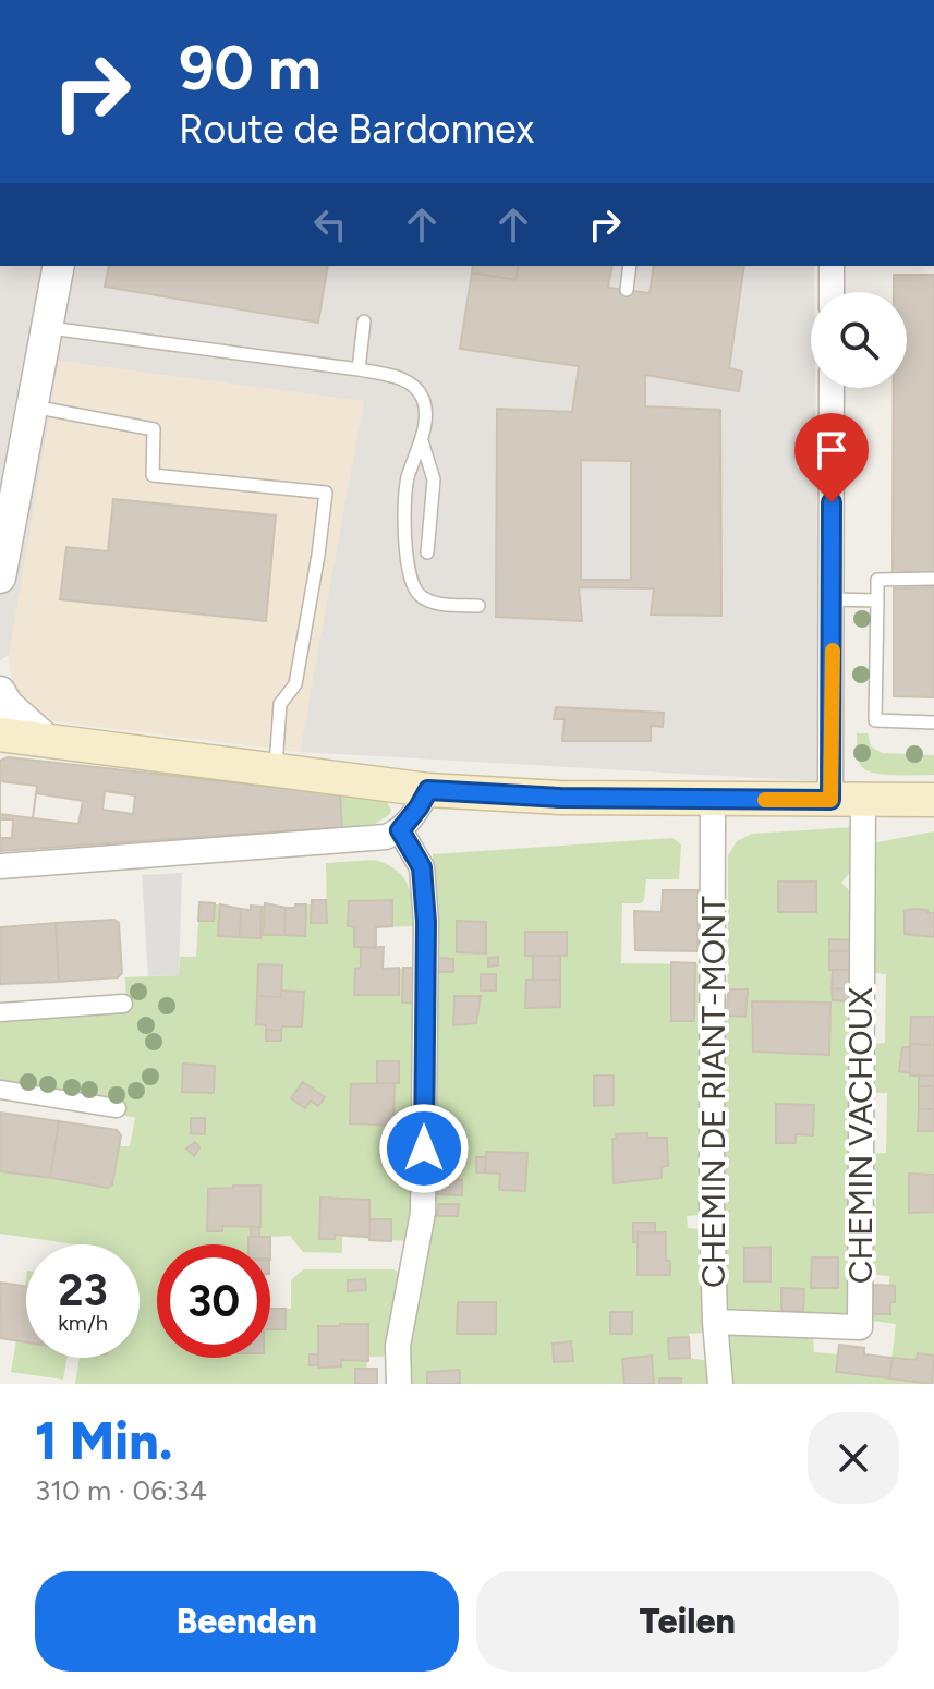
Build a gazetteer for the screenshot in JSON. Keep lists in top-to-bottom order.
{
  "streets": {
    "street": ["CHEMIN DE RIANT-MONT", "CHEMIN VACHOUX"]
  },
  "crossings": [
    ["CHEMIN DE RIANT-MONT", "CHEMIN VACHOUX"]
  ],
  "page": {
    "turn": ["90 m", "Route de Bardonnex"],
    "speed": "23 km/h",
    "limit": "30",
    "heading": ["1 Min.", "310 m · 06:34"],
    "buttons": ["Beenden", "Teilen"]
  }
}
